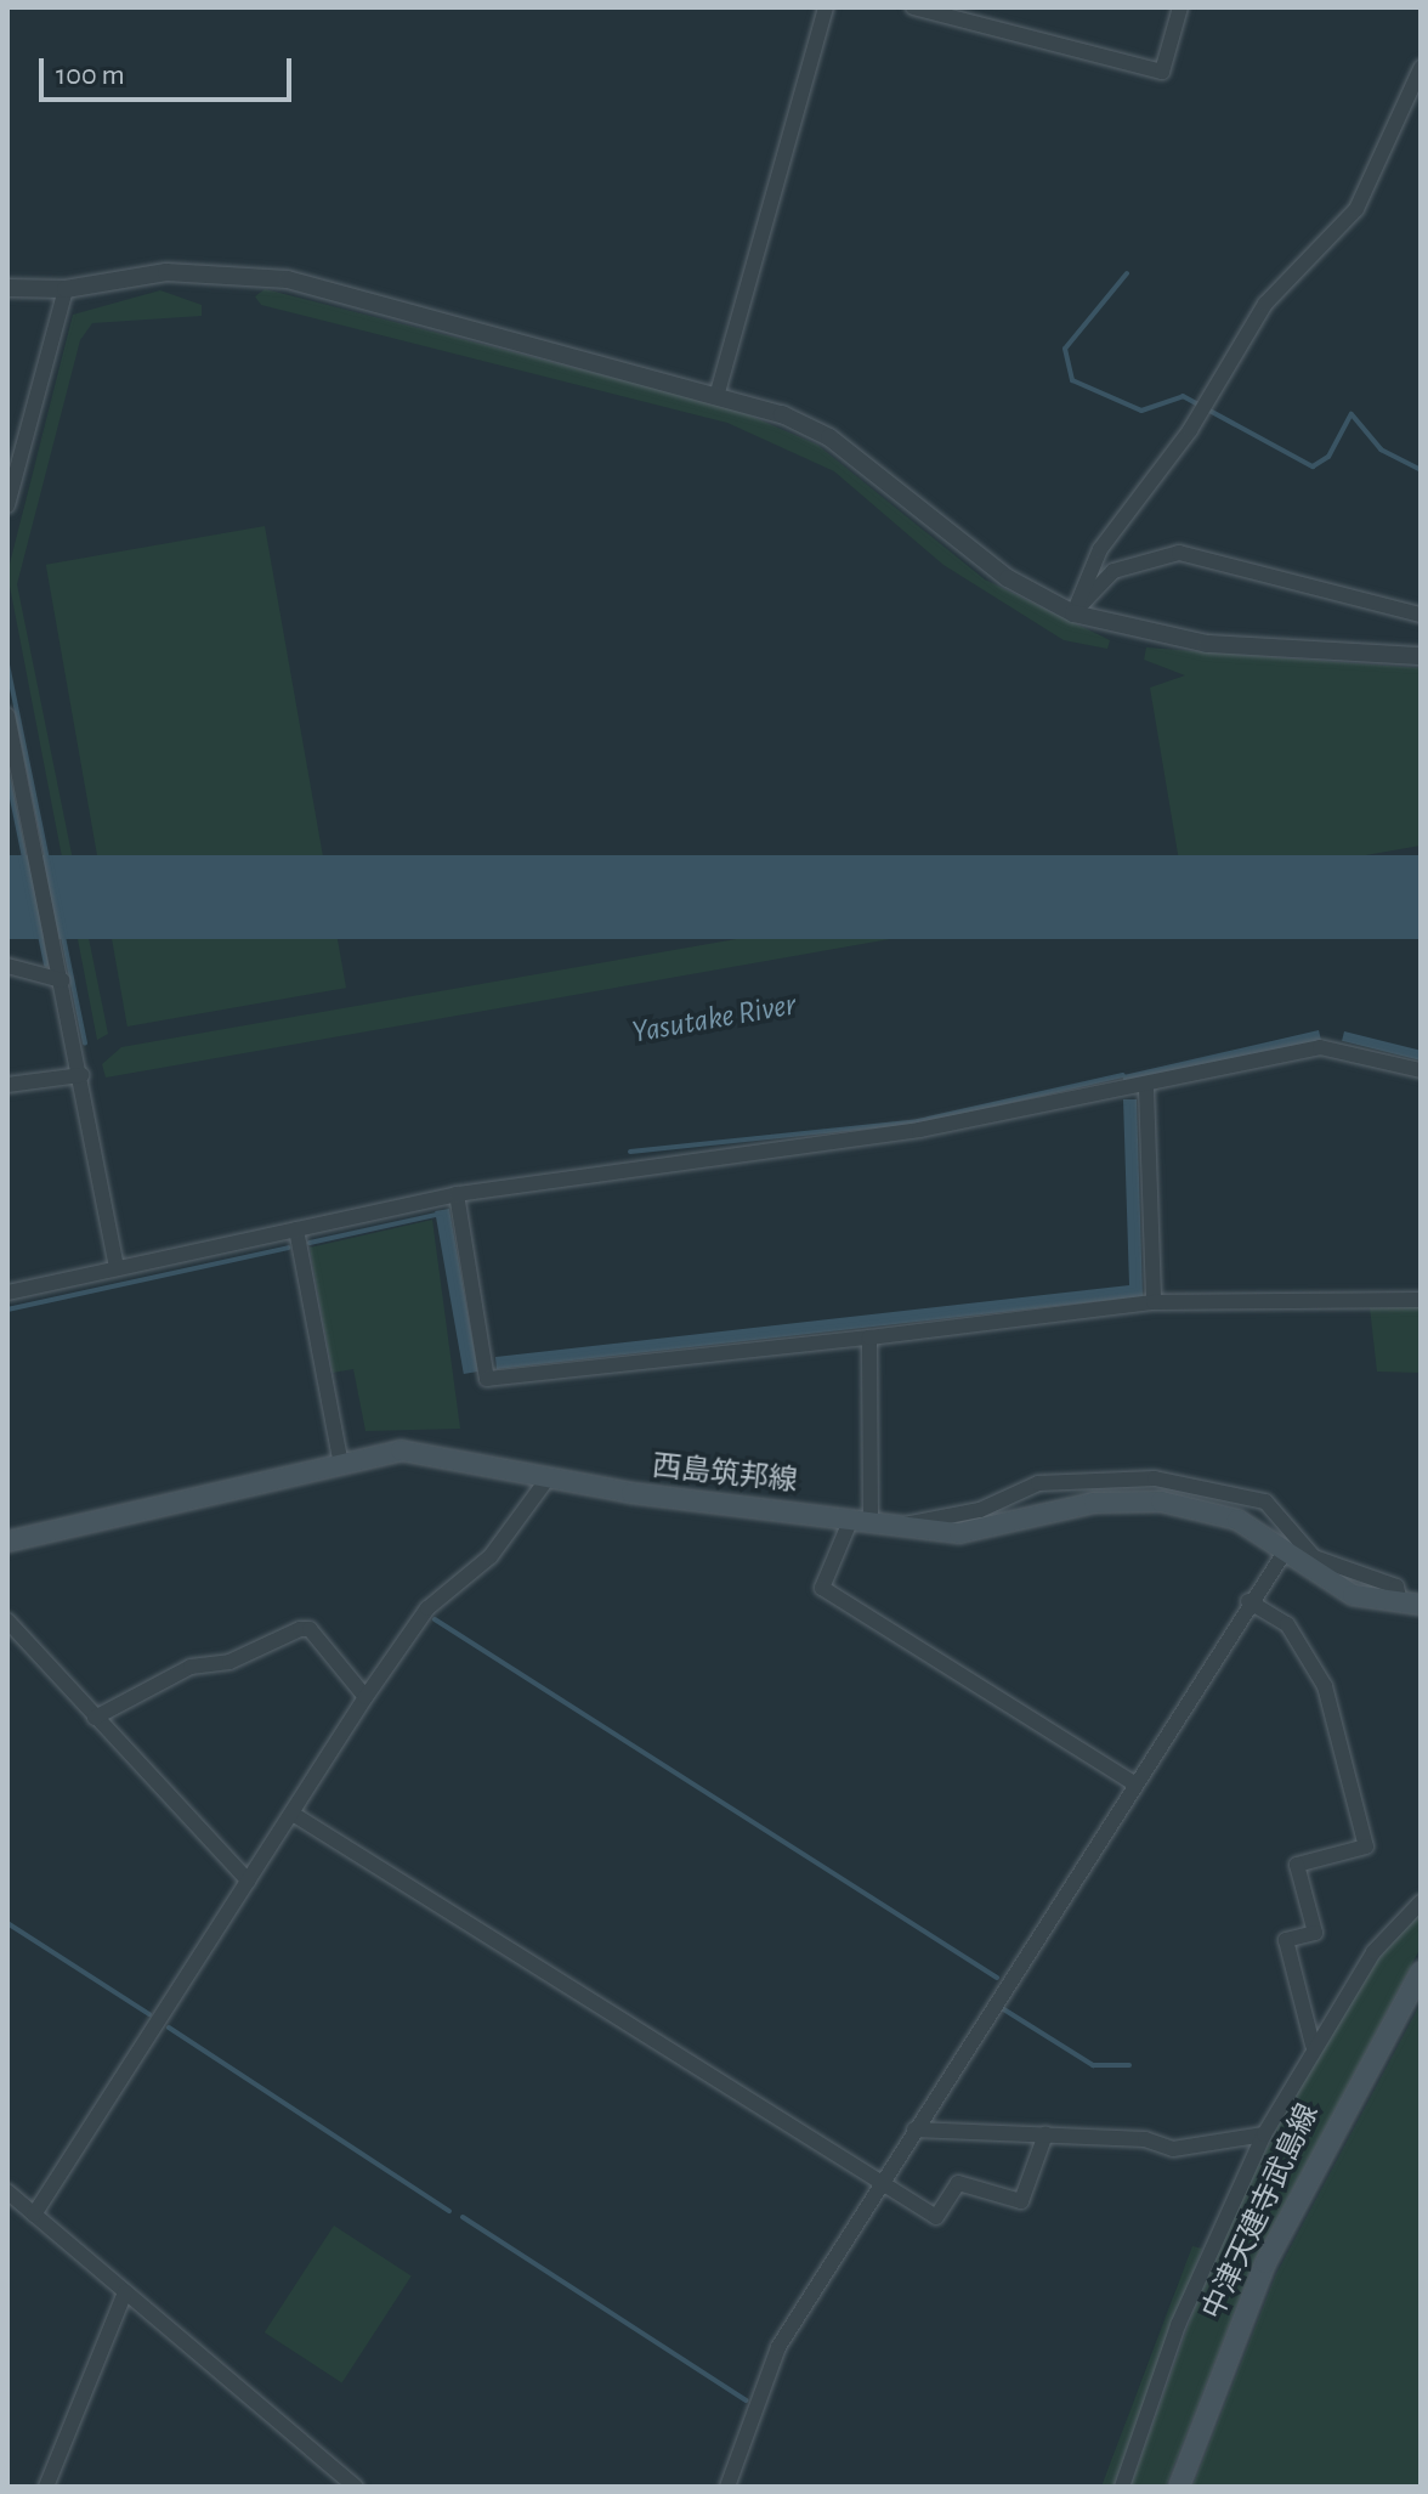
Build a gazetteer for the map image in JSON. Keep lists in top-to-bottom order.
{
  "streets": {
    "main road": ["西島筑邦線", "中津天建寺武島線"]
  },
  "water": ["Yasutake River"],
  "scale_bar": "100 m"
}
